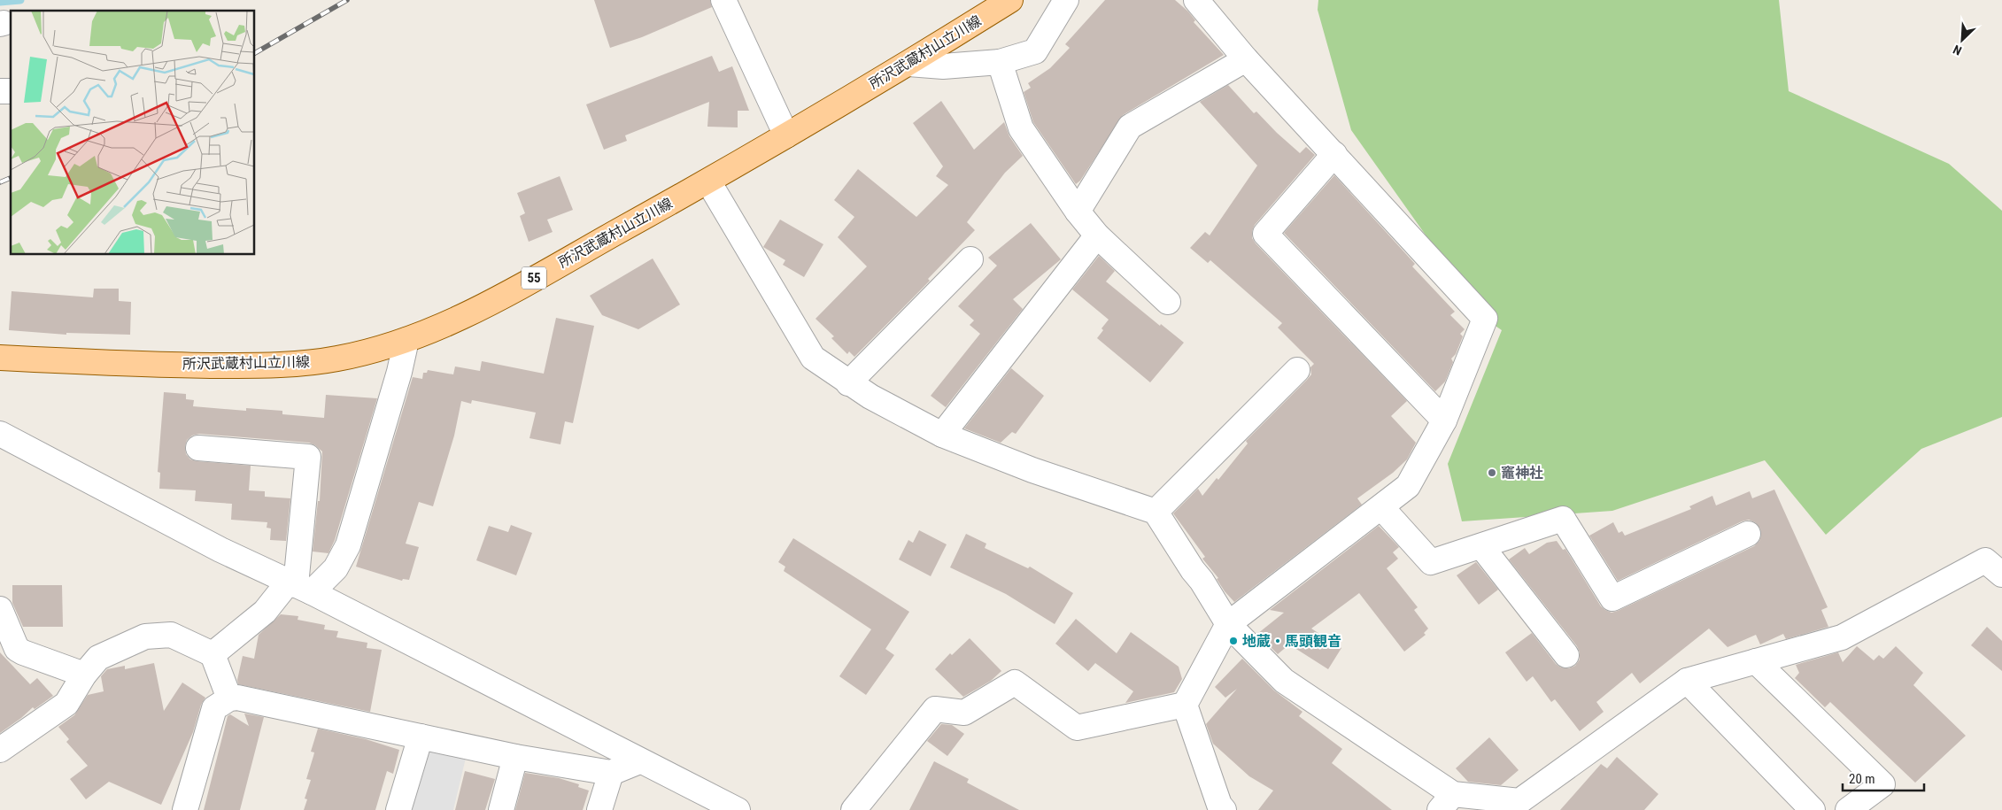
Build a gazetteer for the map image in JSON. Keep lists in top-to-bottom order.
{
  "streets": {
    "main road": ["所沢武蔵村山立川線", "55"]
  },
  "places": ["竈神社", "地蔵・馬頭観音"],
  "scale_bar": "20 m",
  "north": "bottom left"
}
